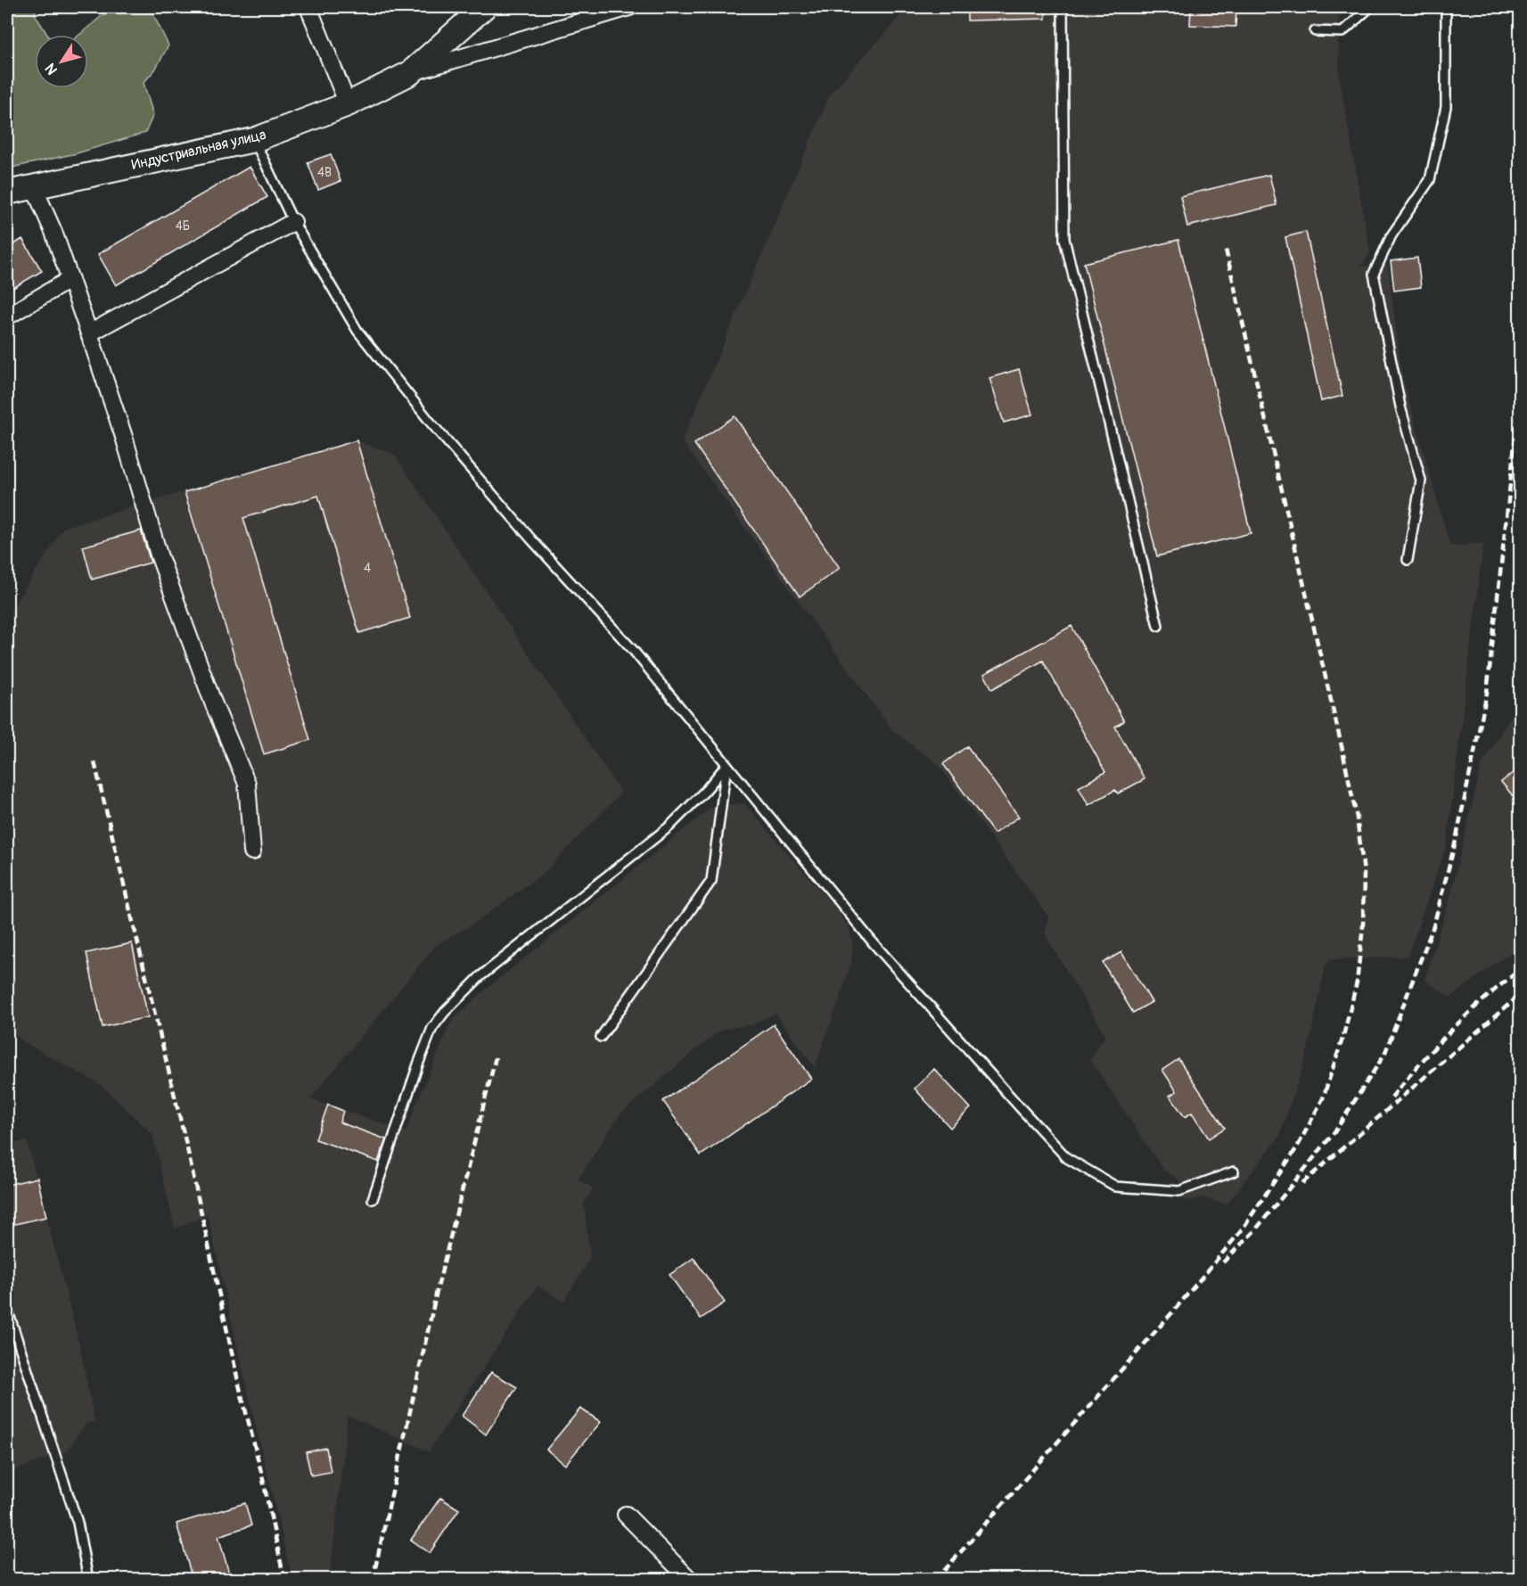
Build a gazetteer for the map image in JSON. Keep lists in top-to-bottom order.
{
  "streets": {
    "main road": ["Индустриальная улица"]
  },
  "house_numbers": ["4В", "4Б", "4"],
  "north": "bottom left"
}
